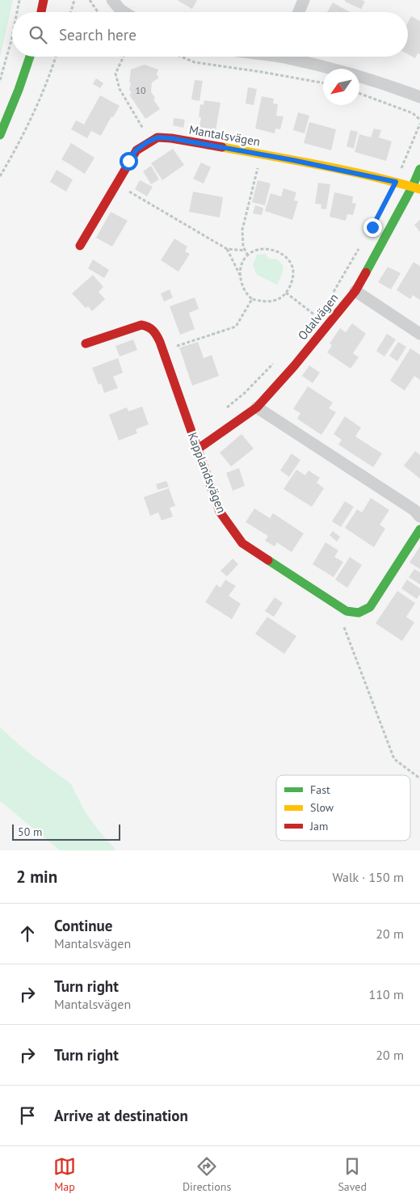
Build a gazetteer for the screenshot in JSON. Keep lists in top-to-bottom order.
{
  "streets": {
    "street": ["Mantalsvägen", "Odalvägen", "Kapplandsvägen"]
  },
  "crossings": [
    ["Mantalsvägen", "Odalvägen"],
    ["Odalvägen", "Kapplandsvägen"]
  ],
  "house_numbers": ["10"],
  "legend": ["Fast", "Slow", "Jam"],
  "scale_bar": "50 m",
  "north": "bottom left",
  "page": {
    "search": "Search here",
    "scale": "50 m",
    "heading": ["2 min", "Walk · 150 m"],
    "list": [
      ["Continue", "Mantalsvägen", "20 m"],
      ["Turn right", "Mantalsvägen", "110 m"],
      ["Turn right", "20 m"],
      "Arrive at destination"
    ],
    "nav": ["Map", "Directions", "Saved"]
  }
}
